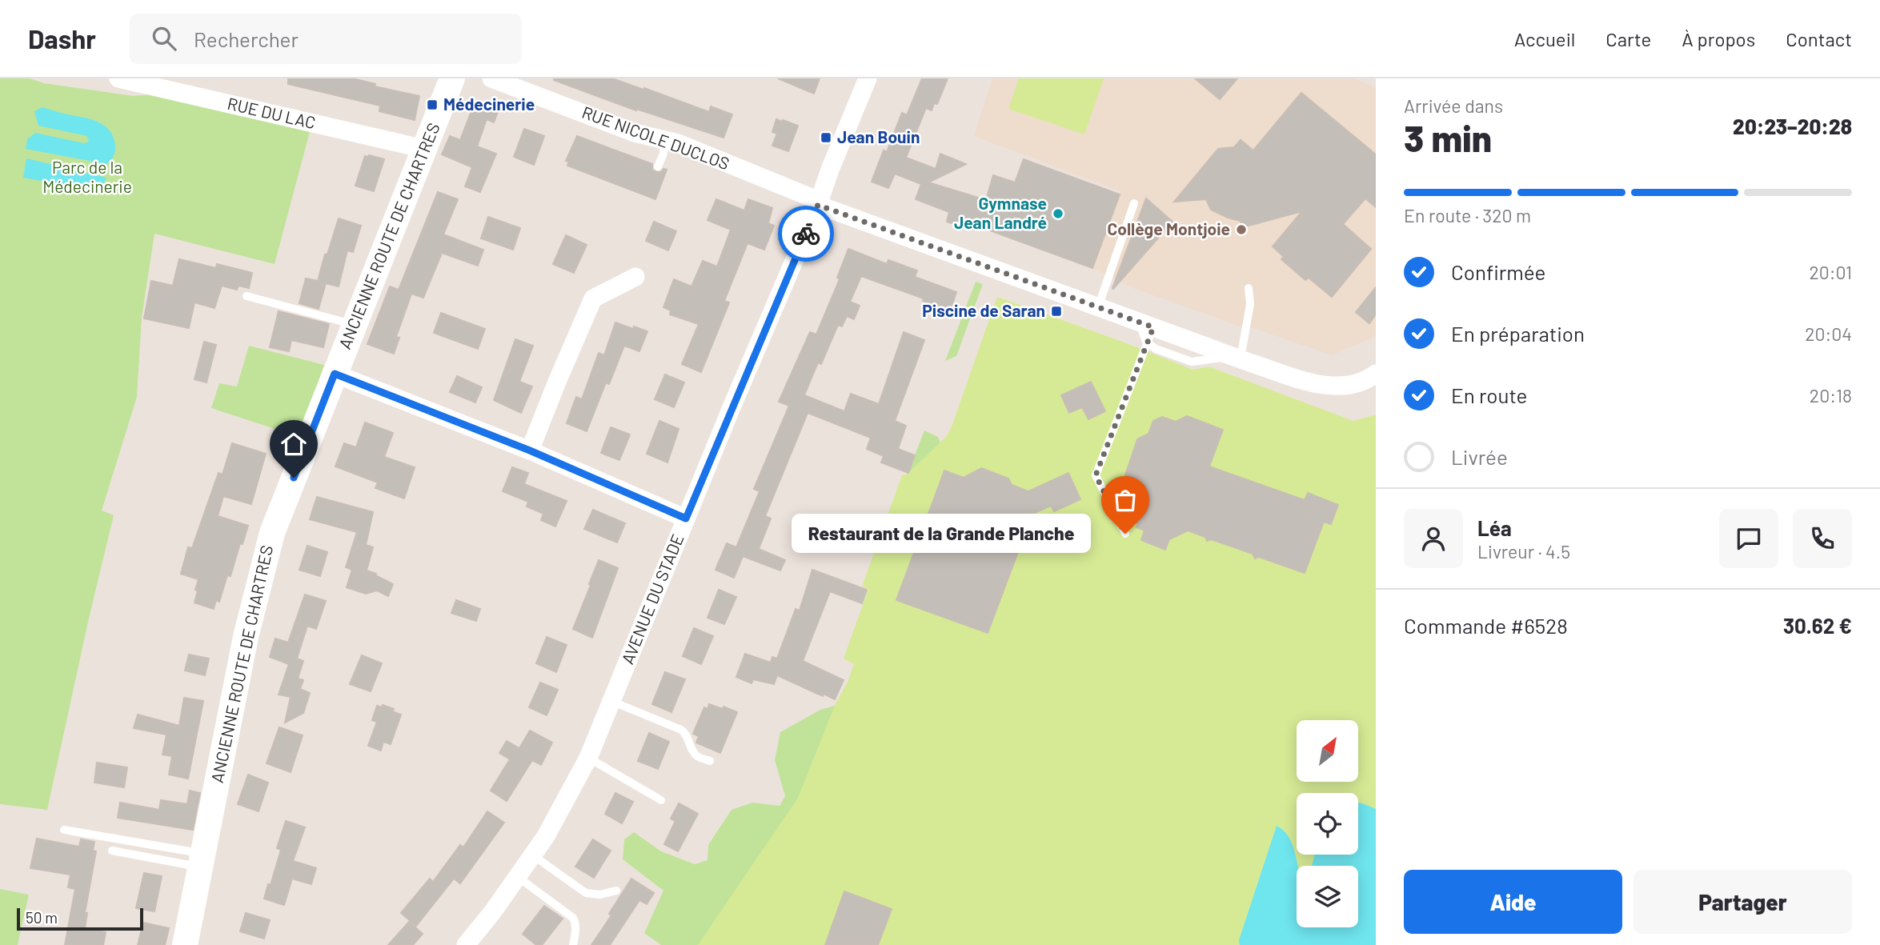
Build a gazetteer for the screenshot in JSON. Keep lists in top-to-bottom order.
{
  "streets": {
    "main road": ["ANCIENNE ROUTE DE CHARTRES"],
    "street": ["RUE DU LAC", "RUE NICOLE DUCLOS", "AVENUE DU STADE"]
  },
  "crossings": [
    ["RUE DU LAC", "ANCIENNE ROUTE DE CHARTRES"],
    ["RUE NICOLE DUCLOS", "AVENUE DU STADE"]
  ],
  "parks": ["Parc de la Médecinerie"],
  "places": {
    "transit": ["Médecinerie", "Jean Bouin", "Piscine de Saran"],
    "other": ["Gymnase Jean Landré", "Collège Montjoie", "Restaurant de la Grande Planche"]
  },
  "scale_bar": "50 m",
  "north": "top right",
  "page": {
    "header": "Dashr",
    "search": "Rechercher",
    "nav": [
      "Accueil",
      "Carte",
      "À propos",
      "Contact"
    ],
    "heading": ["3 min", "Arrivée dans", "20:23–20:28"],
    "panel": [
      "Léa",
      "Livreur · 4.5",
      "Commande #6528",
      "30.62 €"
    ],
    "bar": "En route · 320 m",
    "list": [
      ["Confirmée", "20:01"],
      ["En préparation", "20:04"],
      ["En route", "20:18"],
      "Livrée"
    ],
    "bubble": "Restaurant de la Grande Planche",
    "buttons": ["Aide", "Partager"],
    "scale": "50 m"
  }
}
